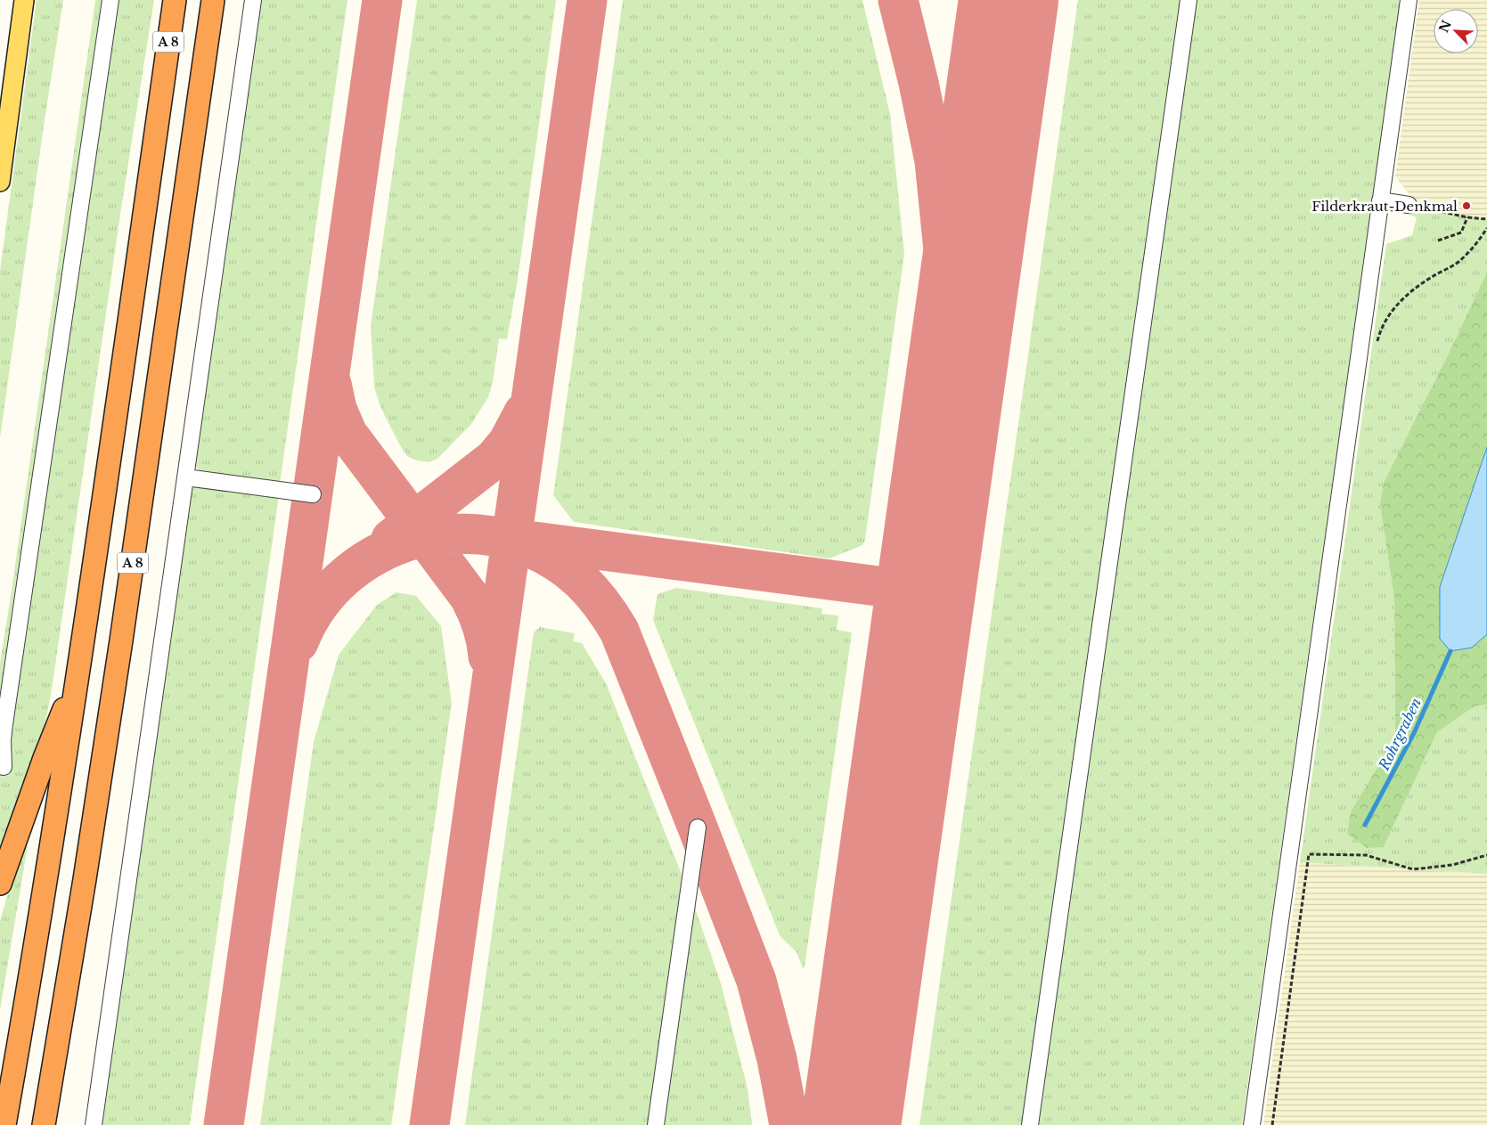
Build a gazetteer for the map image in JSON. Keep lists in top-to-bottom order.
{
  "streets": {
    "highway": ["A 8"]
  },
  "water": ["Rohrgraben"],
  "places": ["Filderkraut-Denkmal"],
  "north": "top left"
}
